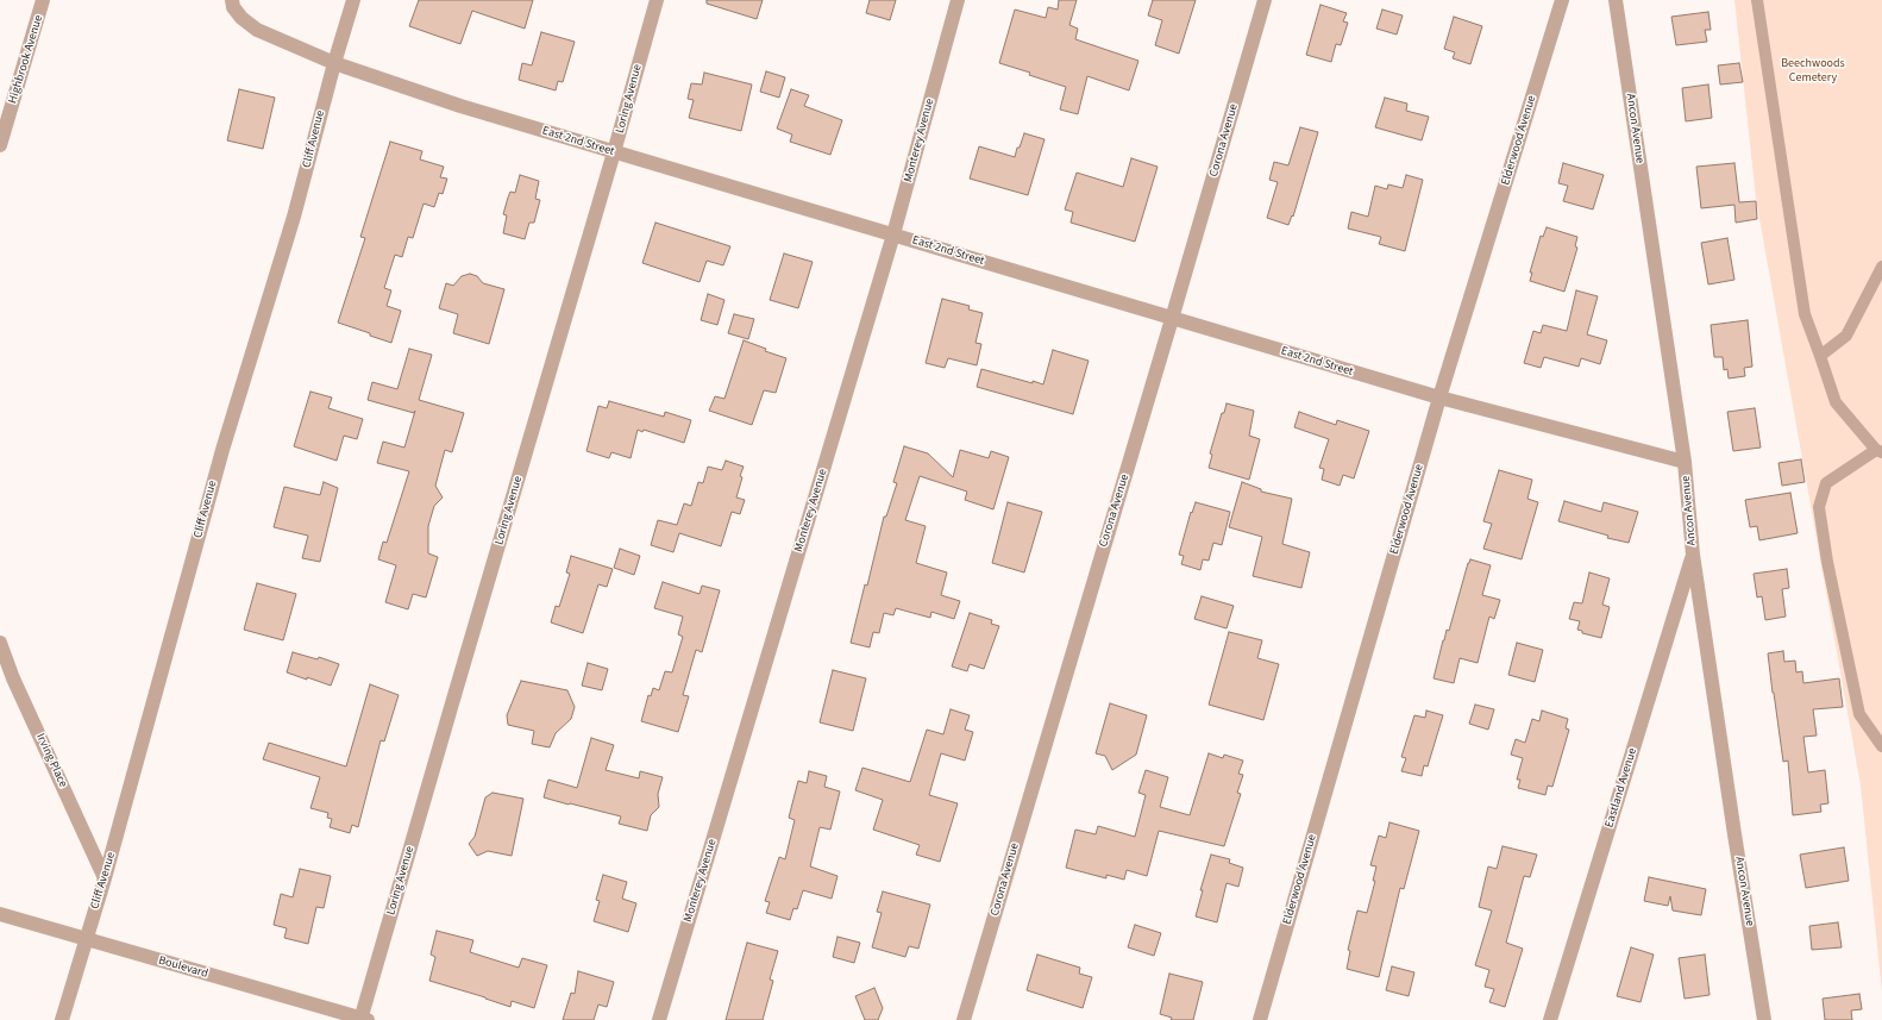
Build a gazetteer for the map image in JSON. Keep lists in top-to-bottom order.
{
  "streets": {
    "street": [
      "Highbrook Avenue",
      "Loring Avenue",
      "Ancon Avenue",
      "Cliff Avenue",
      "Monterey Avenue",
      "Corona Avenue",
      "Elderwood Avenue",
      "East 2nd Street",
      "Irving Place",
      "Eastland Avenue",
      "Boulevard"
    ]
  },
  "crossings": [
    ["Loring Avenue", "East 2nd Street"],
    ["Loring Avenue", "Boulevard"],
    ["Ancon Avenue", "East 2nd Street"],
    ["Ancon Avenue", "Eastland Avenue"],
    ["Cliff Avenue", "East 2nd Street"],
    ["Cliff Avenue", "Irving Place"],
    ["Cliff Avenue", "Boulevard"],
    ["Monterey Avenue", "East 2nd Street"],
    ["Corona Avenue", "East 2nd Street"],
    ["Elderwood Avenue", "East 2nd Street"]
  ],
  "parks": ["Beechwoods Cemetery"]
}
